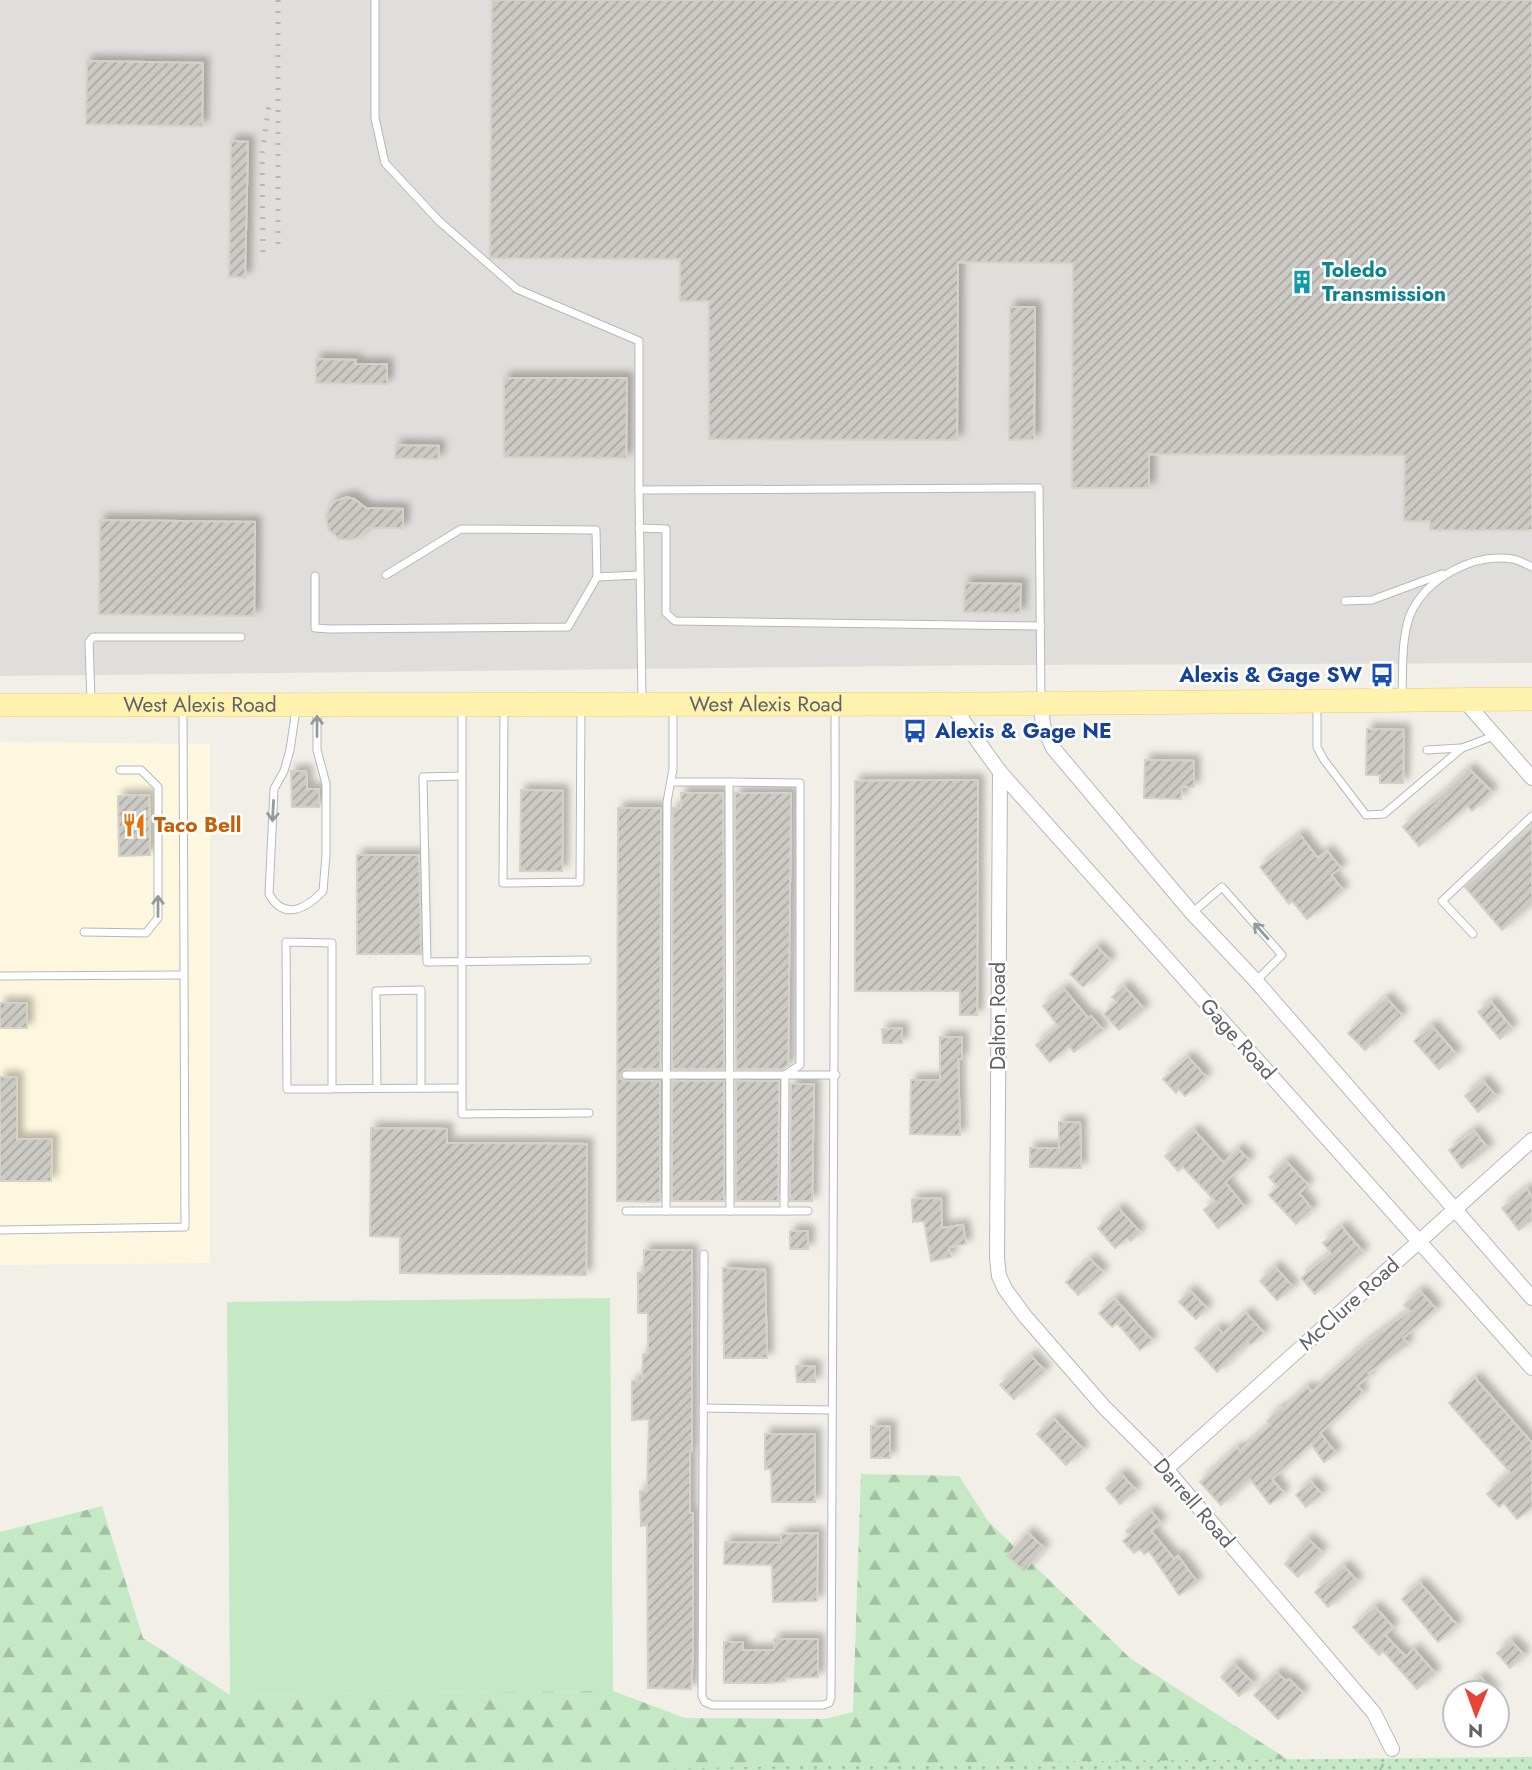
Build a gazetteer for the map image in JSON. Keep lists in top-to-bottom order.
{
  "streets": {
    "main road": ["West Alexis Road"],
    "street": [
      "Dalton Road",
      "Gage Road",
      "McClure Road",
      "Darrell Road"
    ]
  },
  "crossings": [
    ["West Alexis Road", "Gage Road"],
    ["Dalton Road", "Gage Road"],
    ["Dalton Road", "Darrell Road"],
    ["Gage Road", "McClure Road"],
    ["McClure Road", "Darrell Road"]
  ],
  "places": {
    "building": ["Toledo Transmission"],
    "bus stop": ["Alexis & Gage SW", "Alexis & Gage NE"],
    "restaurant": ["Taco Bell"]
  },
  "north": "bottom"
}
